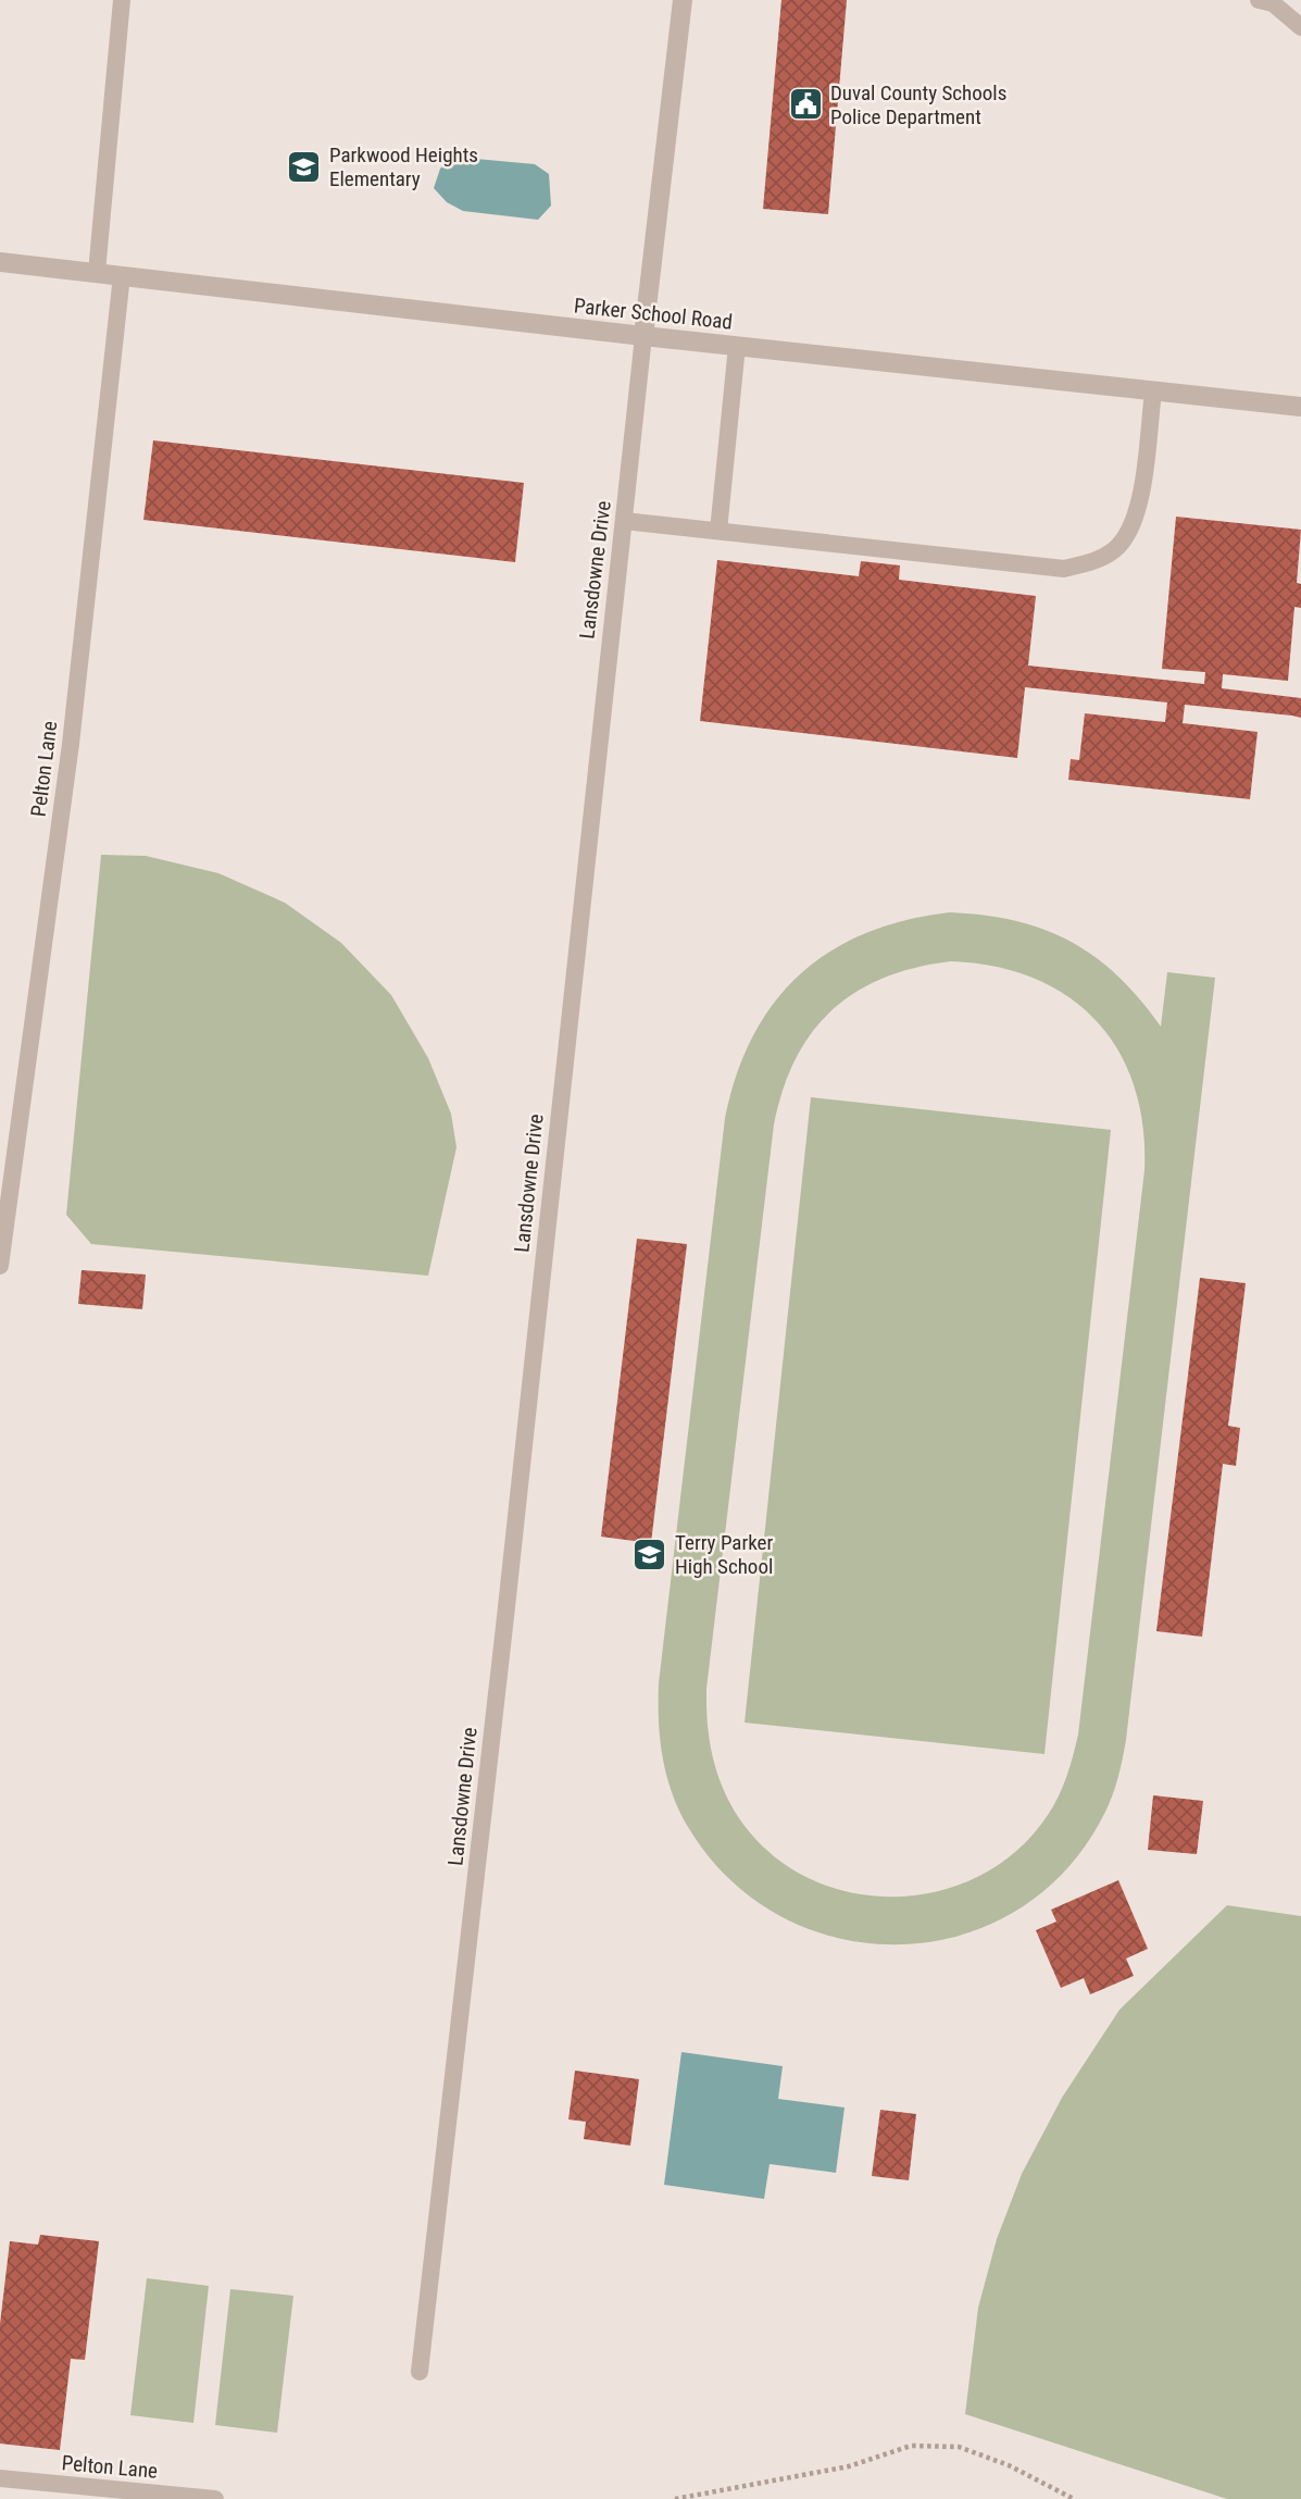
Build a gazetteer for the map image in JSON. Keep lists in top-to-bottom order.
{
  "streets": {
    "street": ["Parker School Road", "Lansdowne Drive"],
    "lane": ["Pelton Lane"]
  },
  "crossings": [
    ["Parker School Road", "Lansdowne Drive"],
    ["Parker School Road", "Pelton Lane"]
  ],
  "places": {
    "public building": ["Duval County Schools Police Department"],
    "school or university": ["Parkwood Heights Elementary", "Terry Parker High School"]
  }
}
